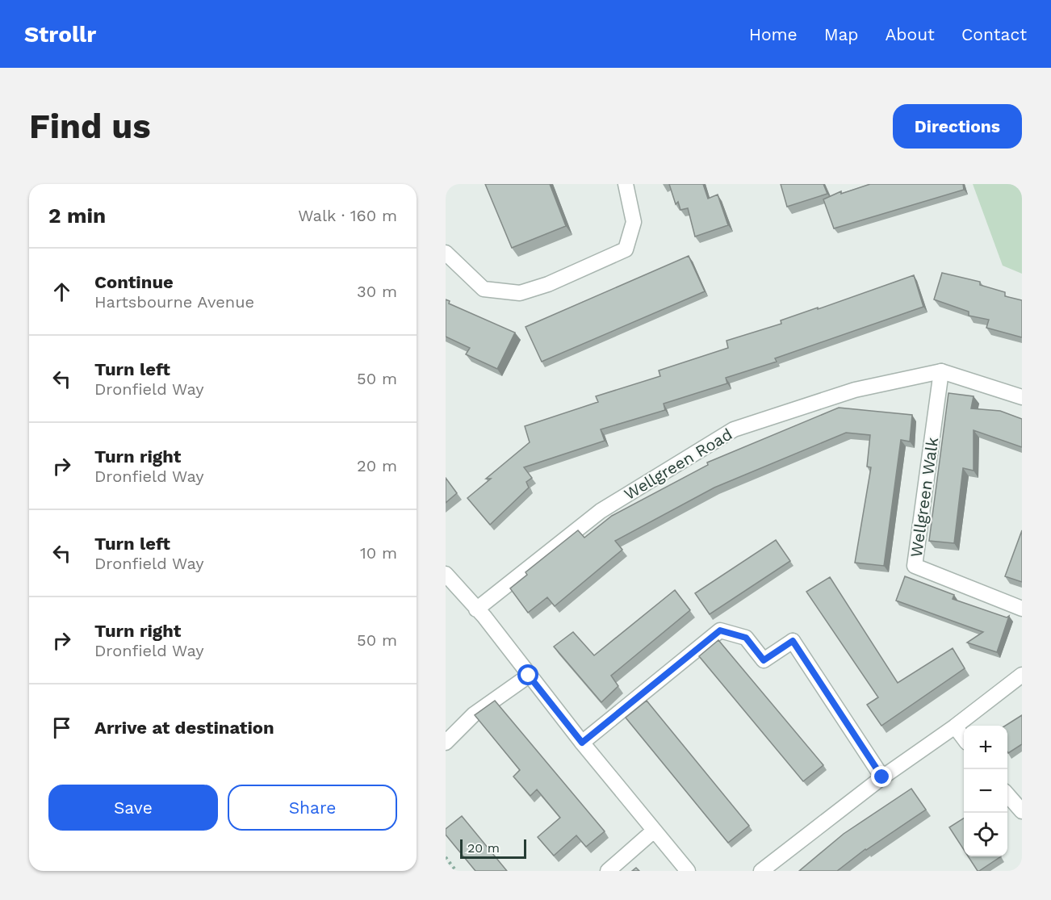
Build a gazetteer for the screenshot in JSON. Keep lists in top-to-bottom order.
{
  "streets": {
    "street": ["Wellgreen Road", "Wellgreen Walk"]
  },
  "crossings": [
    ["Wellgreen Road", "Wellgreen Walk"]
  ],
  "scale_bar": "20 m",
  "page": {
    "header": "Strollr",
    "nav": [
      "Home",
      "Map",
      "About",
      "Contact"
    ],
    "buttons": [
      "Directions",
      ["Save", "Share"]
    ],
    "title": "Find us",
    "heading": ["2 min", "Walk · 160 m"],
    "list": [
      ["Continue", "Hartsbourne Avenue", "30 m"],
      ["Turn left", "Dronfield Way", "50 m"],
      ["Turn right", "Dronfield Way", "20 m"],
      ["Turn left", "Dronfield Way", "10 m"],
      ["Turn right", "Dronfield Way", "50 m"],
      "Arrive at destination"
    ],
    "map_buttons": ["+", "−"],
    "scale": "20 m"
  }
}
